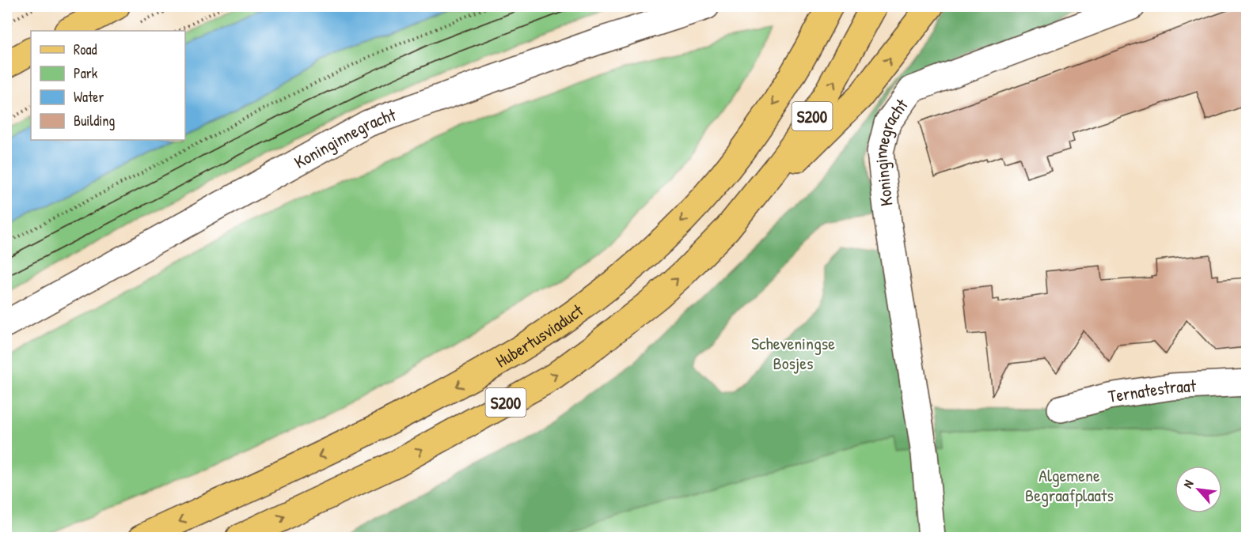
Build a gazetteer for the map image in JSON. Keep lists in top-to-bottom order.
{
  "streets": {
    "main road": ["S200", "Hubertusviaduct"],
    "street": ["Koninginnegracht", "Ternatestraat"]
  },
  "parks": ["Scheveningse Bosjes", "Algemene Begraafplaats"],
  "legend": [
    "Road",
    "Park",
    "Water",
    "Building"
  ],
  "north": "top left"
}
